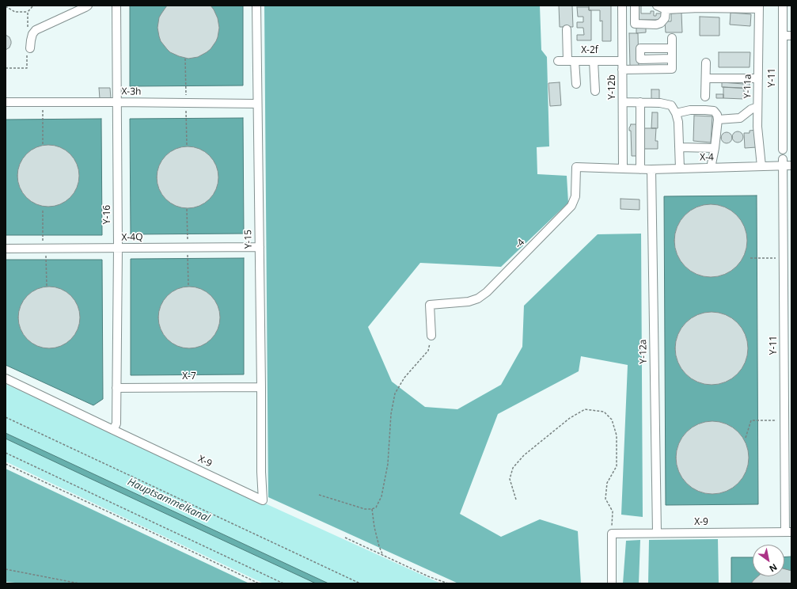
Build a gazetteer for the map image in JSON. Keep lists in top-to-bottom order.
{
  "streets": {
    "street": [
      "X-2f",
      "Y-11",
      "Y-11a",
      "Y-12b",
      "X-3h",
      "X-4",
      "Y-16",
      "X-4Q",
      "Y-15",
      "-4",
      "Y-12a",
      "X-7",
      "X-9"
    ]
  },
  "crossings": [
    ["X-2f", "Y-12b"],
    ["Y-11", "X-4"],
    ["Y-11", "X-9"],
    ["Y-11a", "X-4"],
    ["Y-12b", "X-4"],
    ["Y-12b", "-4"],
    ["X-3h", "Y-16"],
    ["X-3h", "Y-15"],
    ["X-4", "-4"],
    ["X-4", "Y-12a"],
    ["Y-16", "X-4Q"],
    ["Y-16", "X-7"],
    ["Y-16", "X-9"],
    ["X-4Q", "Y-15"],
    ["Y-15", "X-7"],
    ["Y-15", "X-9"],
    ["Y-12a", "X-9"]
  ],
  "water": ["Hauptsammelkanal"],
  "north": "bottom right"
}
